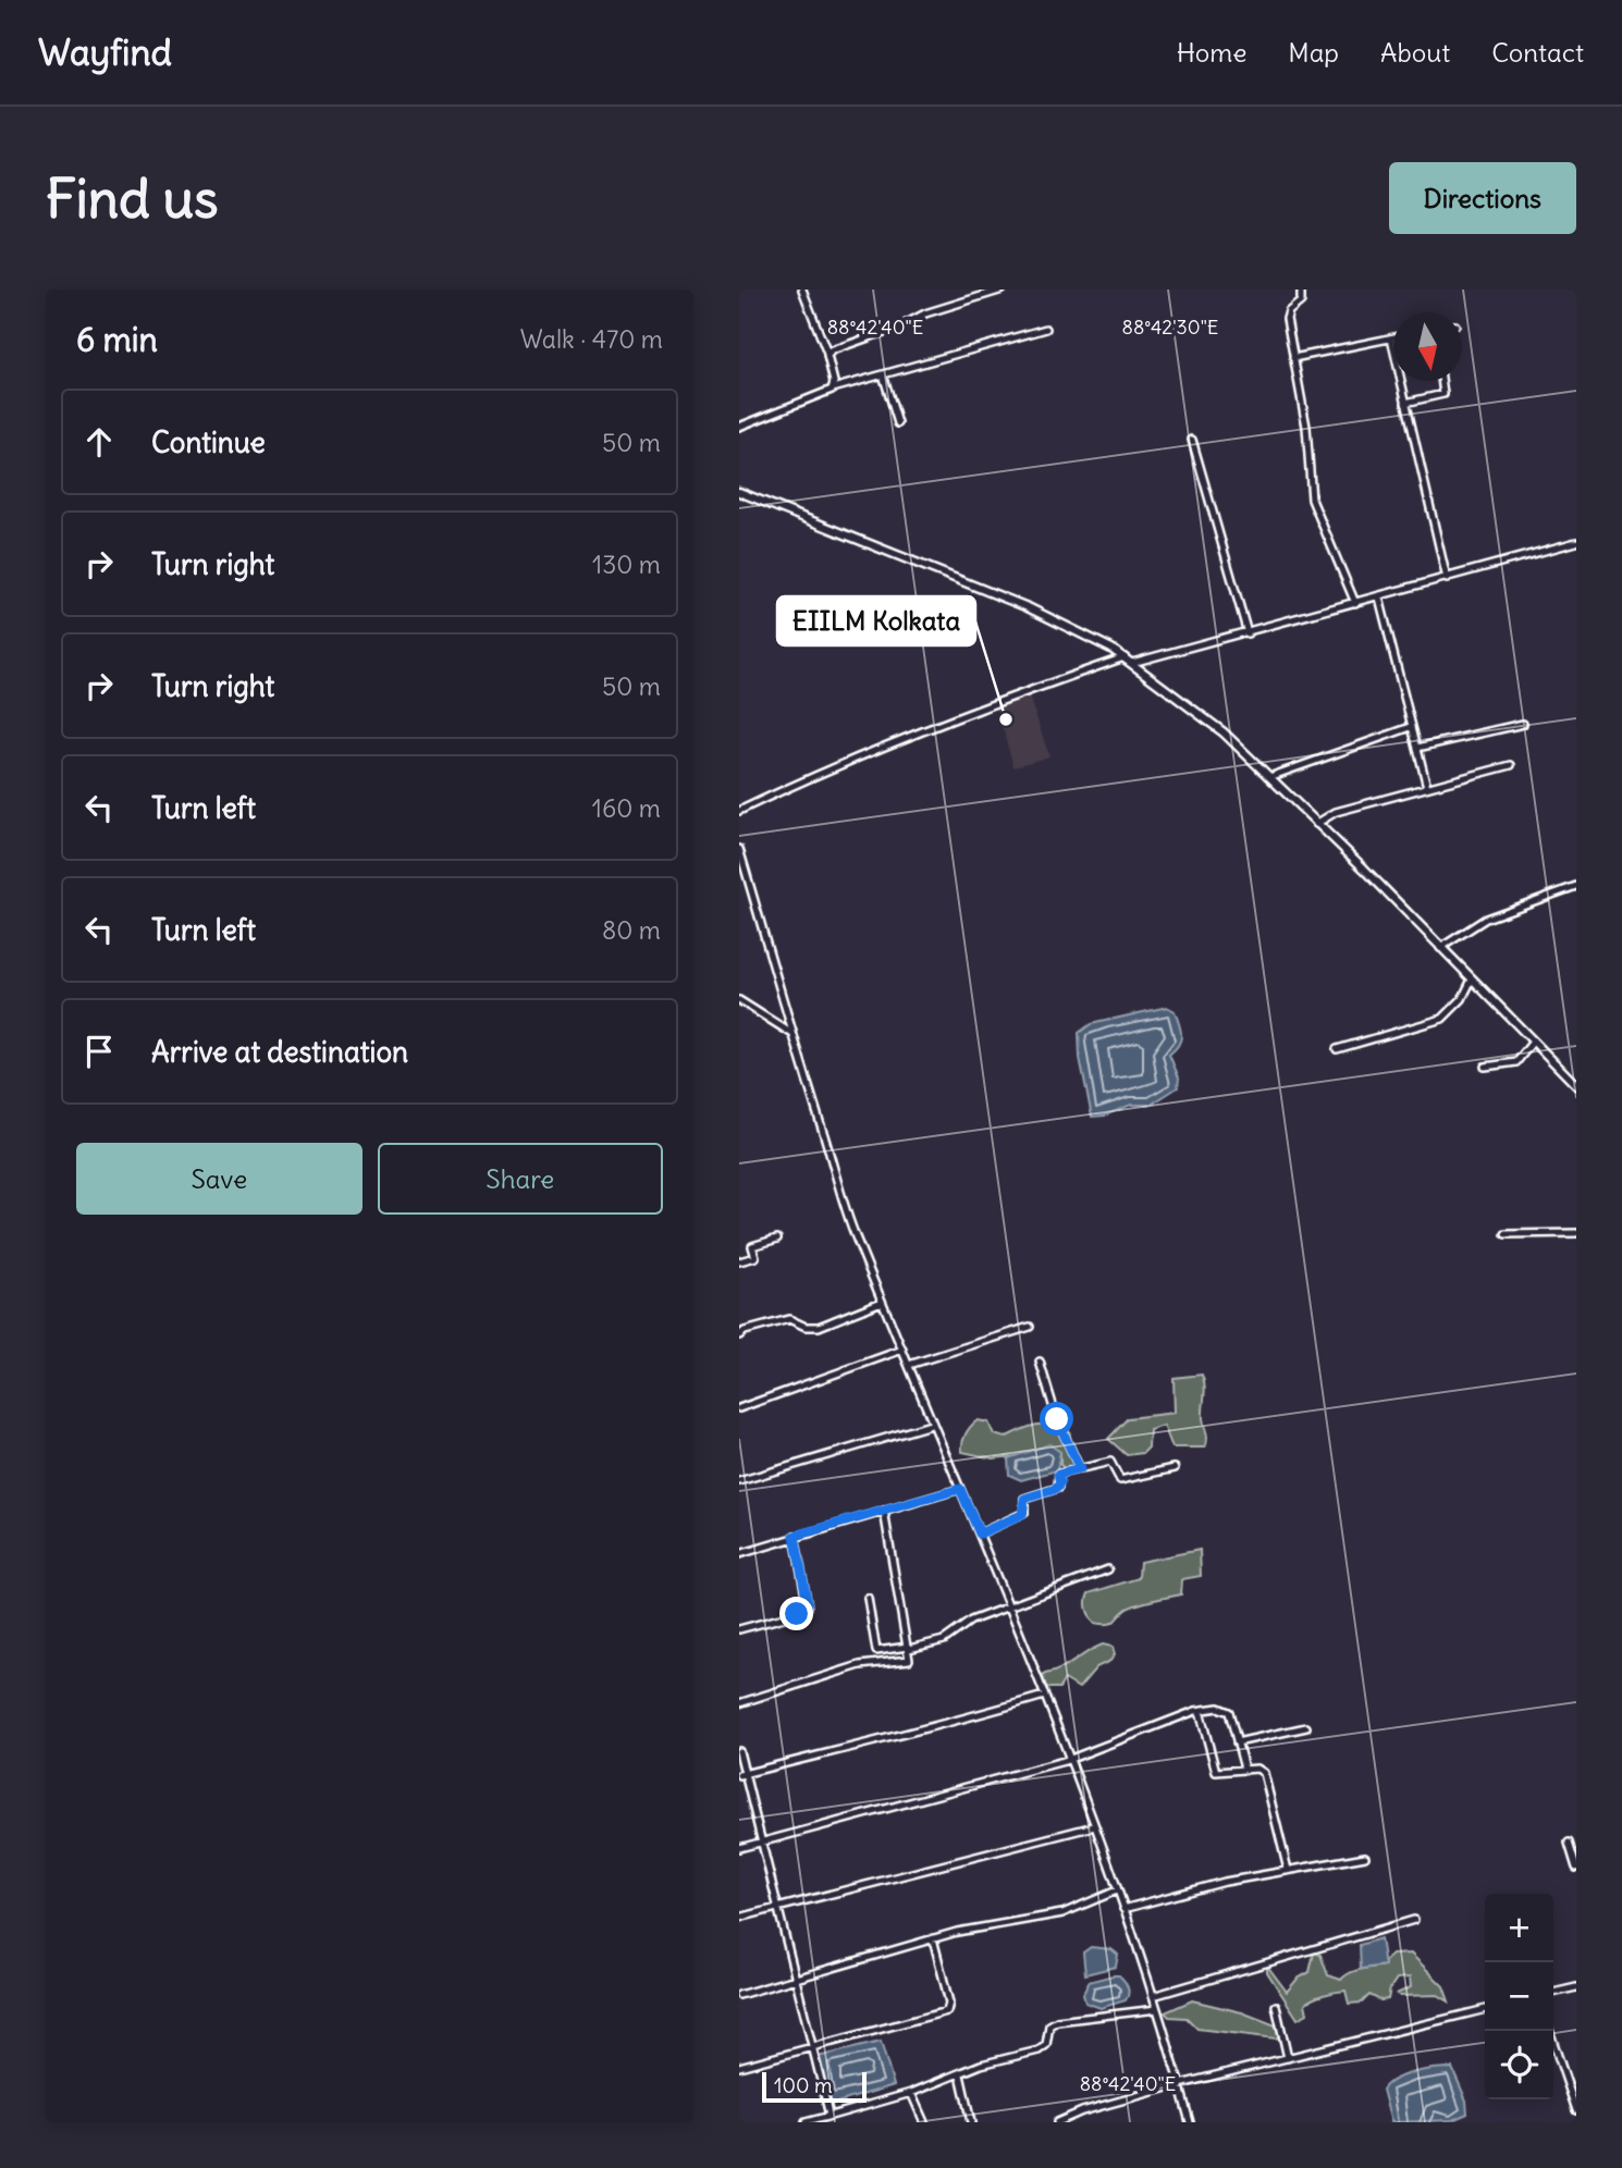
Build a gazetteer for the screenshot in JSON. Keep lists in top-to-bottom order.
{
  "places": ["EIILM Kolkata"],
  "scale_bar": "100 m",
  "north": "bottom",
  "page": {
    "header": "Wayfind",
    "nav": [
      "Home",
      "Map",
      "About",
      "Contact"
    ],
    "buttons": [
      "Directions",
      ["Save", "Share"]
    ],
    "title": "Find us",
    "heading": ["6 min", "Walk · 470 m"],
    "list": [
      ["Continue", "50 m"],
      ["Turn right", "130 m"],
      ["Turn right", "50 m"],
      ["Turn left", "160 m"],
      ["Turn left", "80 m"],
      "Arrive at destination"
    ],
    "map_buttons": ["+", "−"],
    "scale": "100 m"
  },
  "coordinates": ["88°42'40\"E", "88°42'30\"E"]
}
